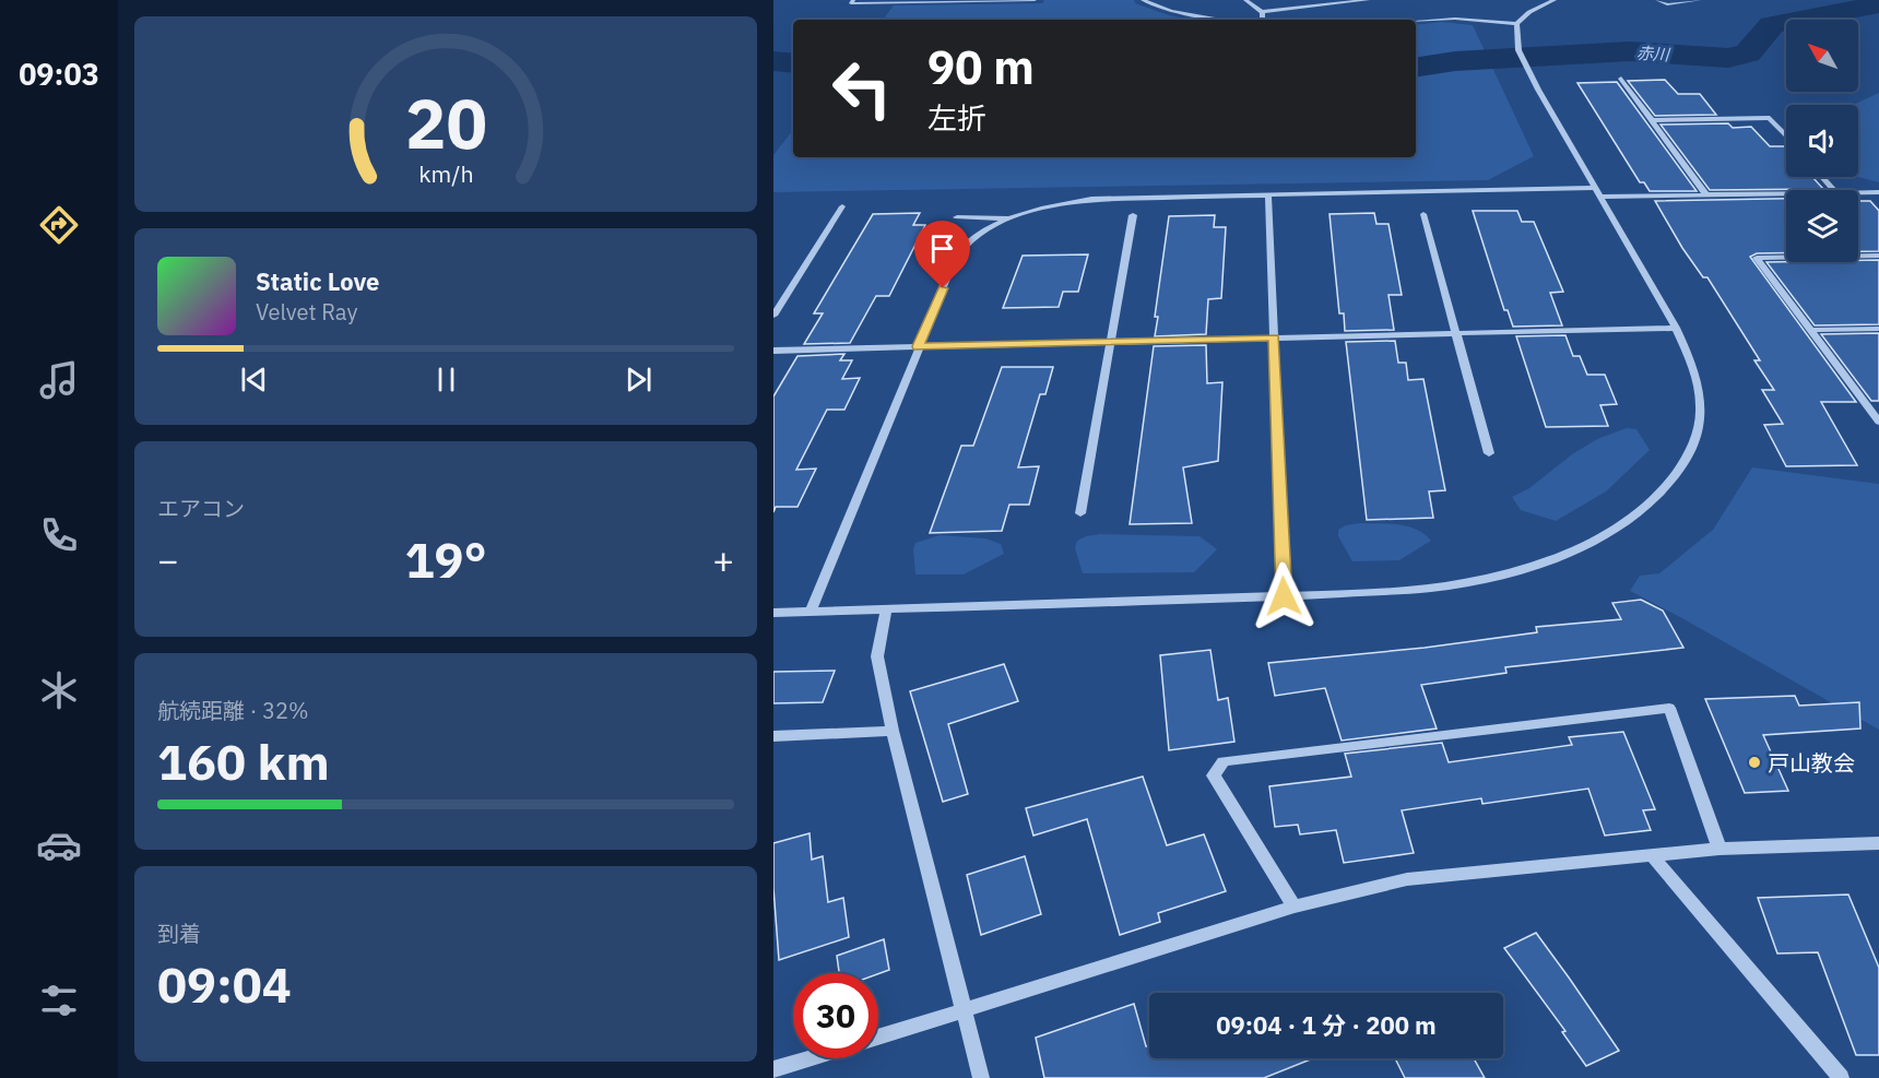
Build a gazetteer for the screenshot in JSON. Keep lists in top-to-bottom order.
{
  "water": ["赤川"],
  "places": ["戸山教会"],
  "north": "top left",
  "page": {
    "tabs": "09:03",
    "turn": ["90 m", "左折"],
    "song": ["Static Love", "Velvet Ray"],
    "tile": [
      "エアコン",
      ["航続距離 · 32%", "160 km"],
      ["到着", "09:04"]
    ],
    "heat": ["−", "19°", "+"],
    "limit": "30",
    "trip": "09:04 · 1 分 · 200 m",
    "gauge": ["20", "km/h"]
  }
}
